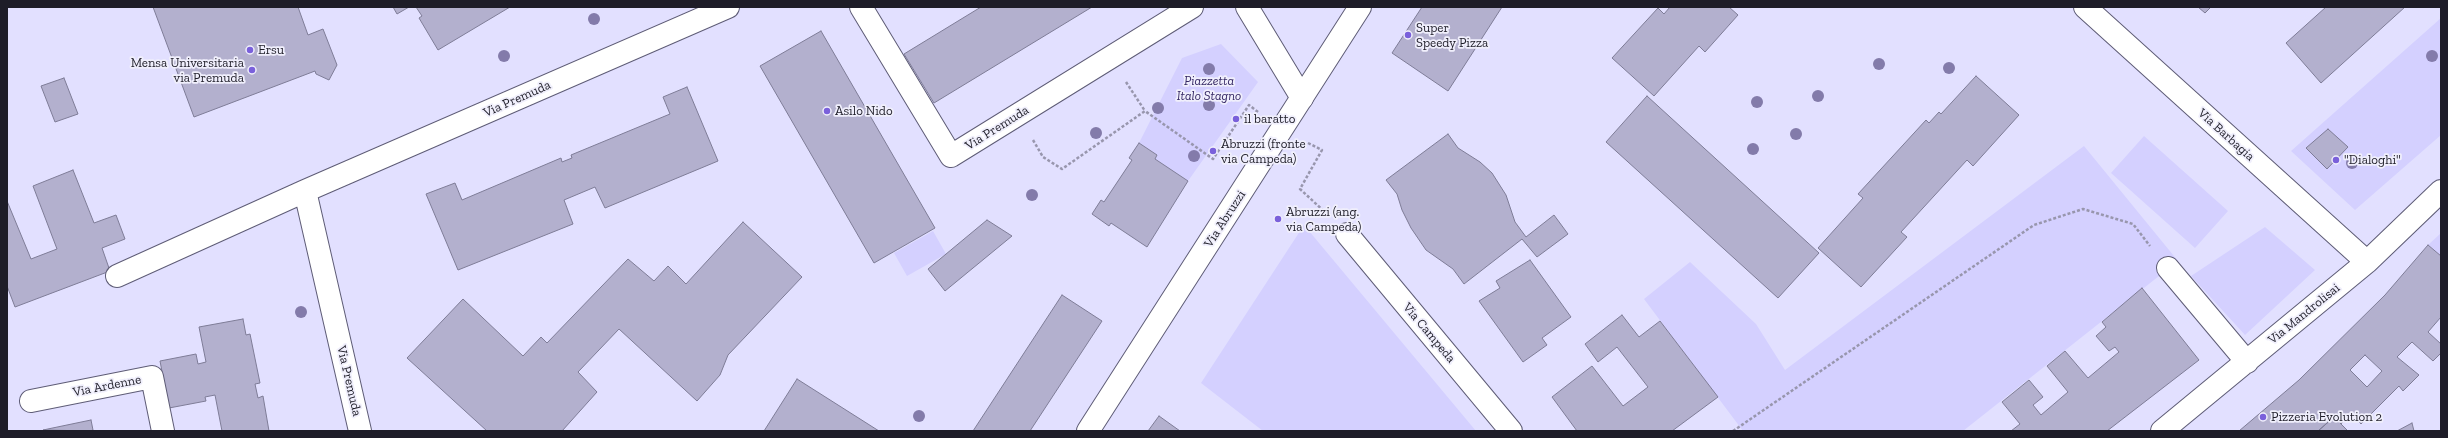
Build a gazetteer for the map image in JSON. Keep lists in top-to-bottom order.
{
  "streets": {
    "street": [
      "Via Premuda",
      "Via Barbagia",
      "Via Abruzzi",
      "Via Mandrolisai",
      "Via Campeda",
      "Via Ardenne"
    ]
  },
  "crossings": [
    ["Via Barbagia", "Via Mandrolisai"]
  ],
  "parks": ["Piazzetta Italo Stagno"],
  "places": [
    "Super Speedy Pizza",
    "Ersu",
    "Mensa Universitaria via Premuda",
    "Asilo Nido",
    "il baratto",
    "Abruzzi (fronte via Campeda)",
    "\"Dialoghi\"",
    "Abruzzi (ang. via Campeda)",
    "Pizzeria Evolution 2"
  ]
}
